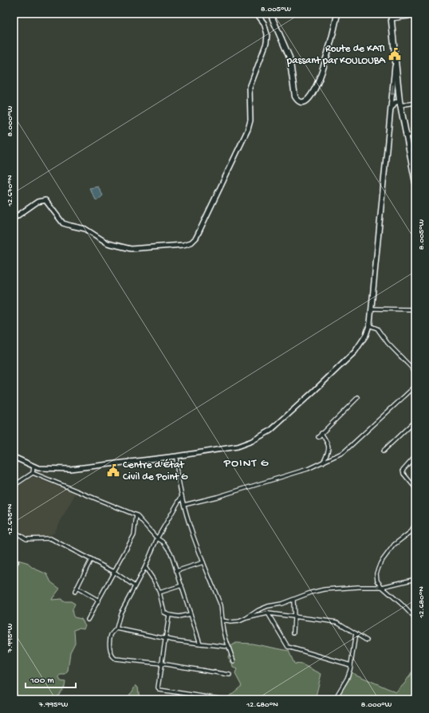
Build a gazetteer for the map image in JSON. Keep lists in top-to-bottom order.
{
  "districts": ["POINT G"],
  "places": {
    "public building": ["Route de KATI passant par KOULOUBA", "Centre d'État Civil de Point G"]
  },
  "scale_bar": "100 m",
  "coordinates": [
    "8.005°W",
    "8.000°W",
    "12.670°N",
    "12.675°N",
    "12.680°N",
    "7.995°W"
  ]
}
